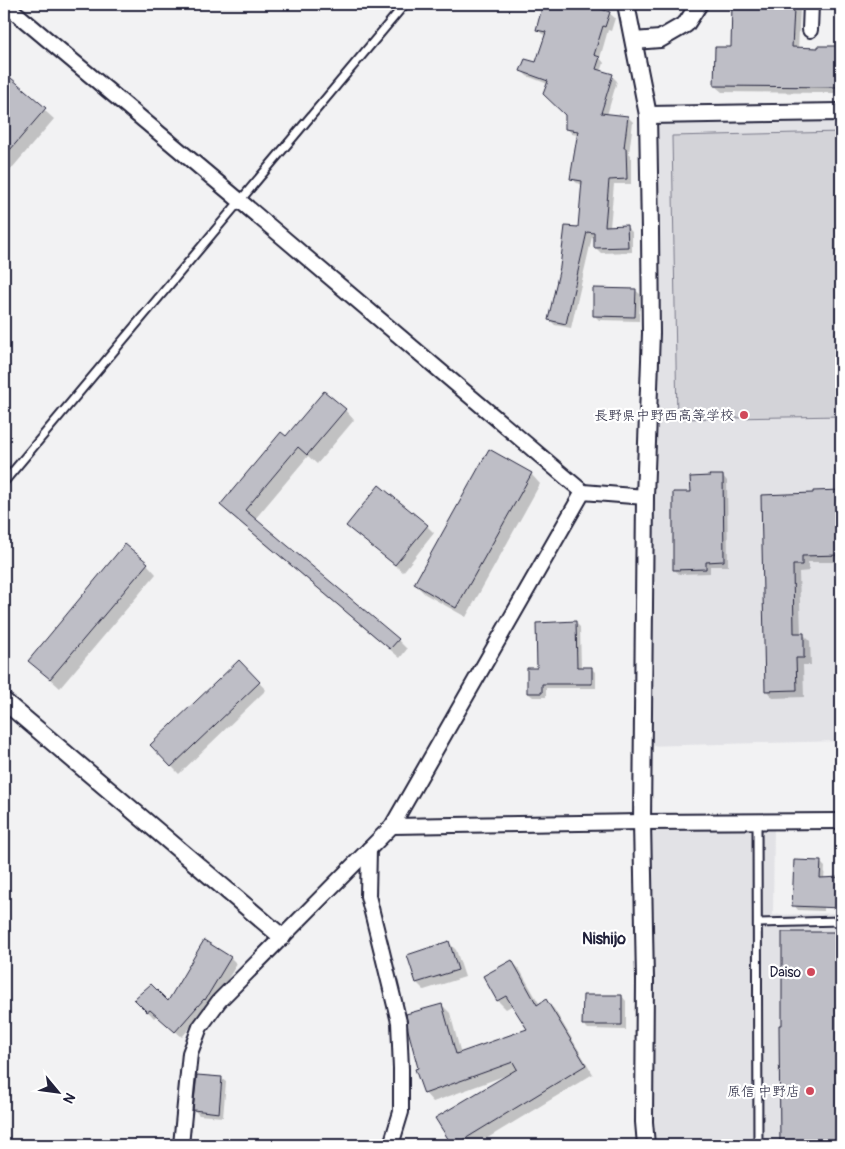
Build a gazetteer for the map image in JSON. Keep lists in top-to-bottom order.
{
  "districts": ["Nishijo"],
  "places": ["長野県中野西高等学校", "Daiso", "原信 中野店"],
  "north": "bottom right"
}
